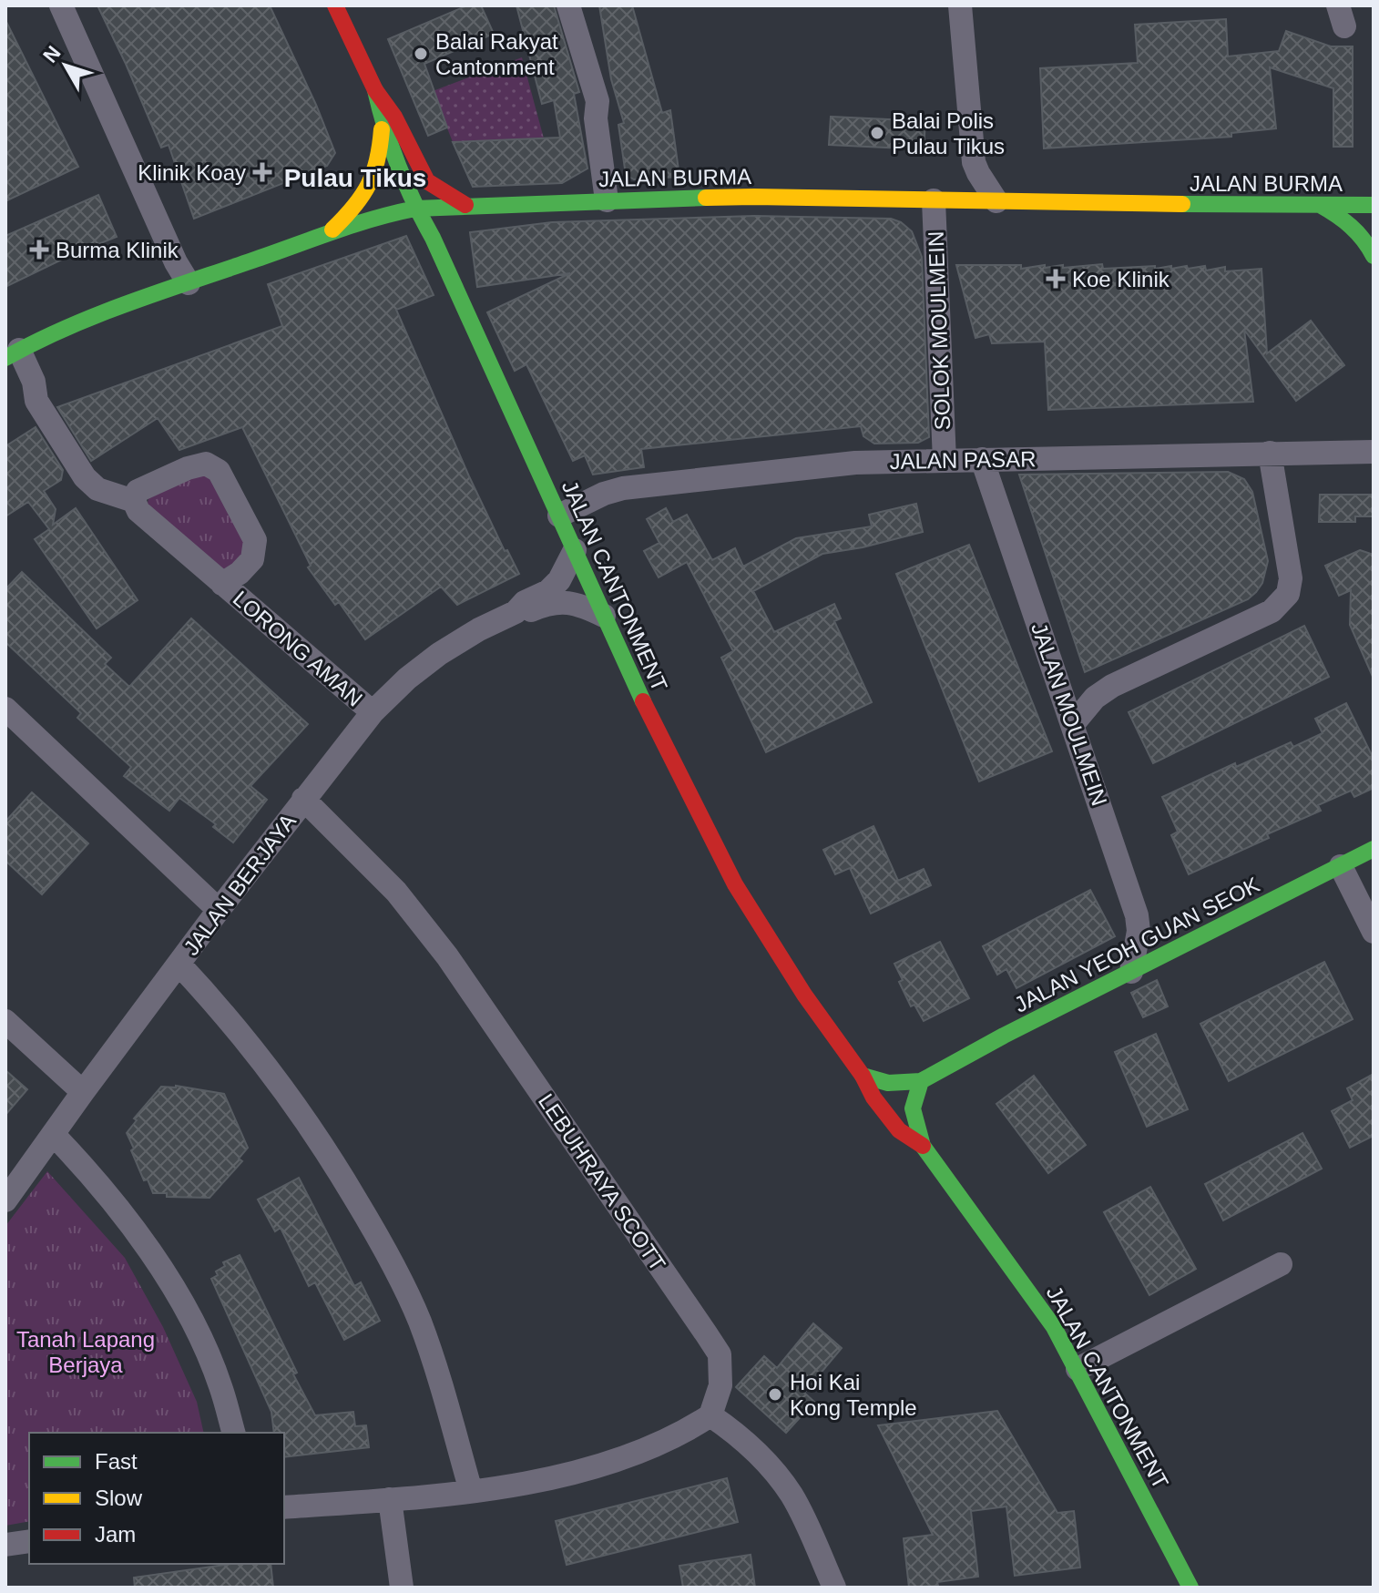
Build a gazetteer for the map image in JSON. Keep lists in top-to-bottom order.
{
  "streets": {
    "main road": ["JALAN BURMA", "JALAN CANTONMENT", "JALAN YEOH GUAN SEOK"],
    "street": [
      "SOLOK MOULMEIN",
      "JALAN PASAR",
      "LORONG AMAN",
      "JALAN MOULMEIN",
      "JALAN BERJAYA",
      "LEBUHRAYA SCOTT"
    ]
  },
  "crossings": [
    ["JALAN BURMA", "SOLOK MOULMEIN"],
    ["JALAN BURMA", "JALAN CANTONMENT"],
    ["SOLOK MOULMEIN", "JALAN PASAR"],
    ["JALAN PASAR", "JALAN CANTONMENT"],
    ["JALAN PASAR", "JALAN MOULMEIN"],
    ["JALAN CANTONMENT", "JALAN BERJAYA"],
    ["JALAN CANTONMENT", "JALAN YEOH GUAN SEOK"],
    ["LORONG AMAN", "JALAN BERJAYA"],
    ["JALAN MOULMEIN", "JALAN YEOH GUAN SEOK"],
    ["JALAN BERJAYA", "LEBUHRAYA SCOTT"]
  ],
  "districts": ["Pulau Tikus"],
  "parks": ["Tanah Lapang Berjaya"],
  "places": {
    "other": ["Balai Rakyat Cantonment", "Balai Polis Pulau Tikus", "Hoi Kai Kong Temple"],
    "health": ["Klinik Koay", "Burma Klinik", "Koe Klinik"]
  },
  "legend": ["Fast", "Slow", "Jam"],
  "north": "top left"
}
